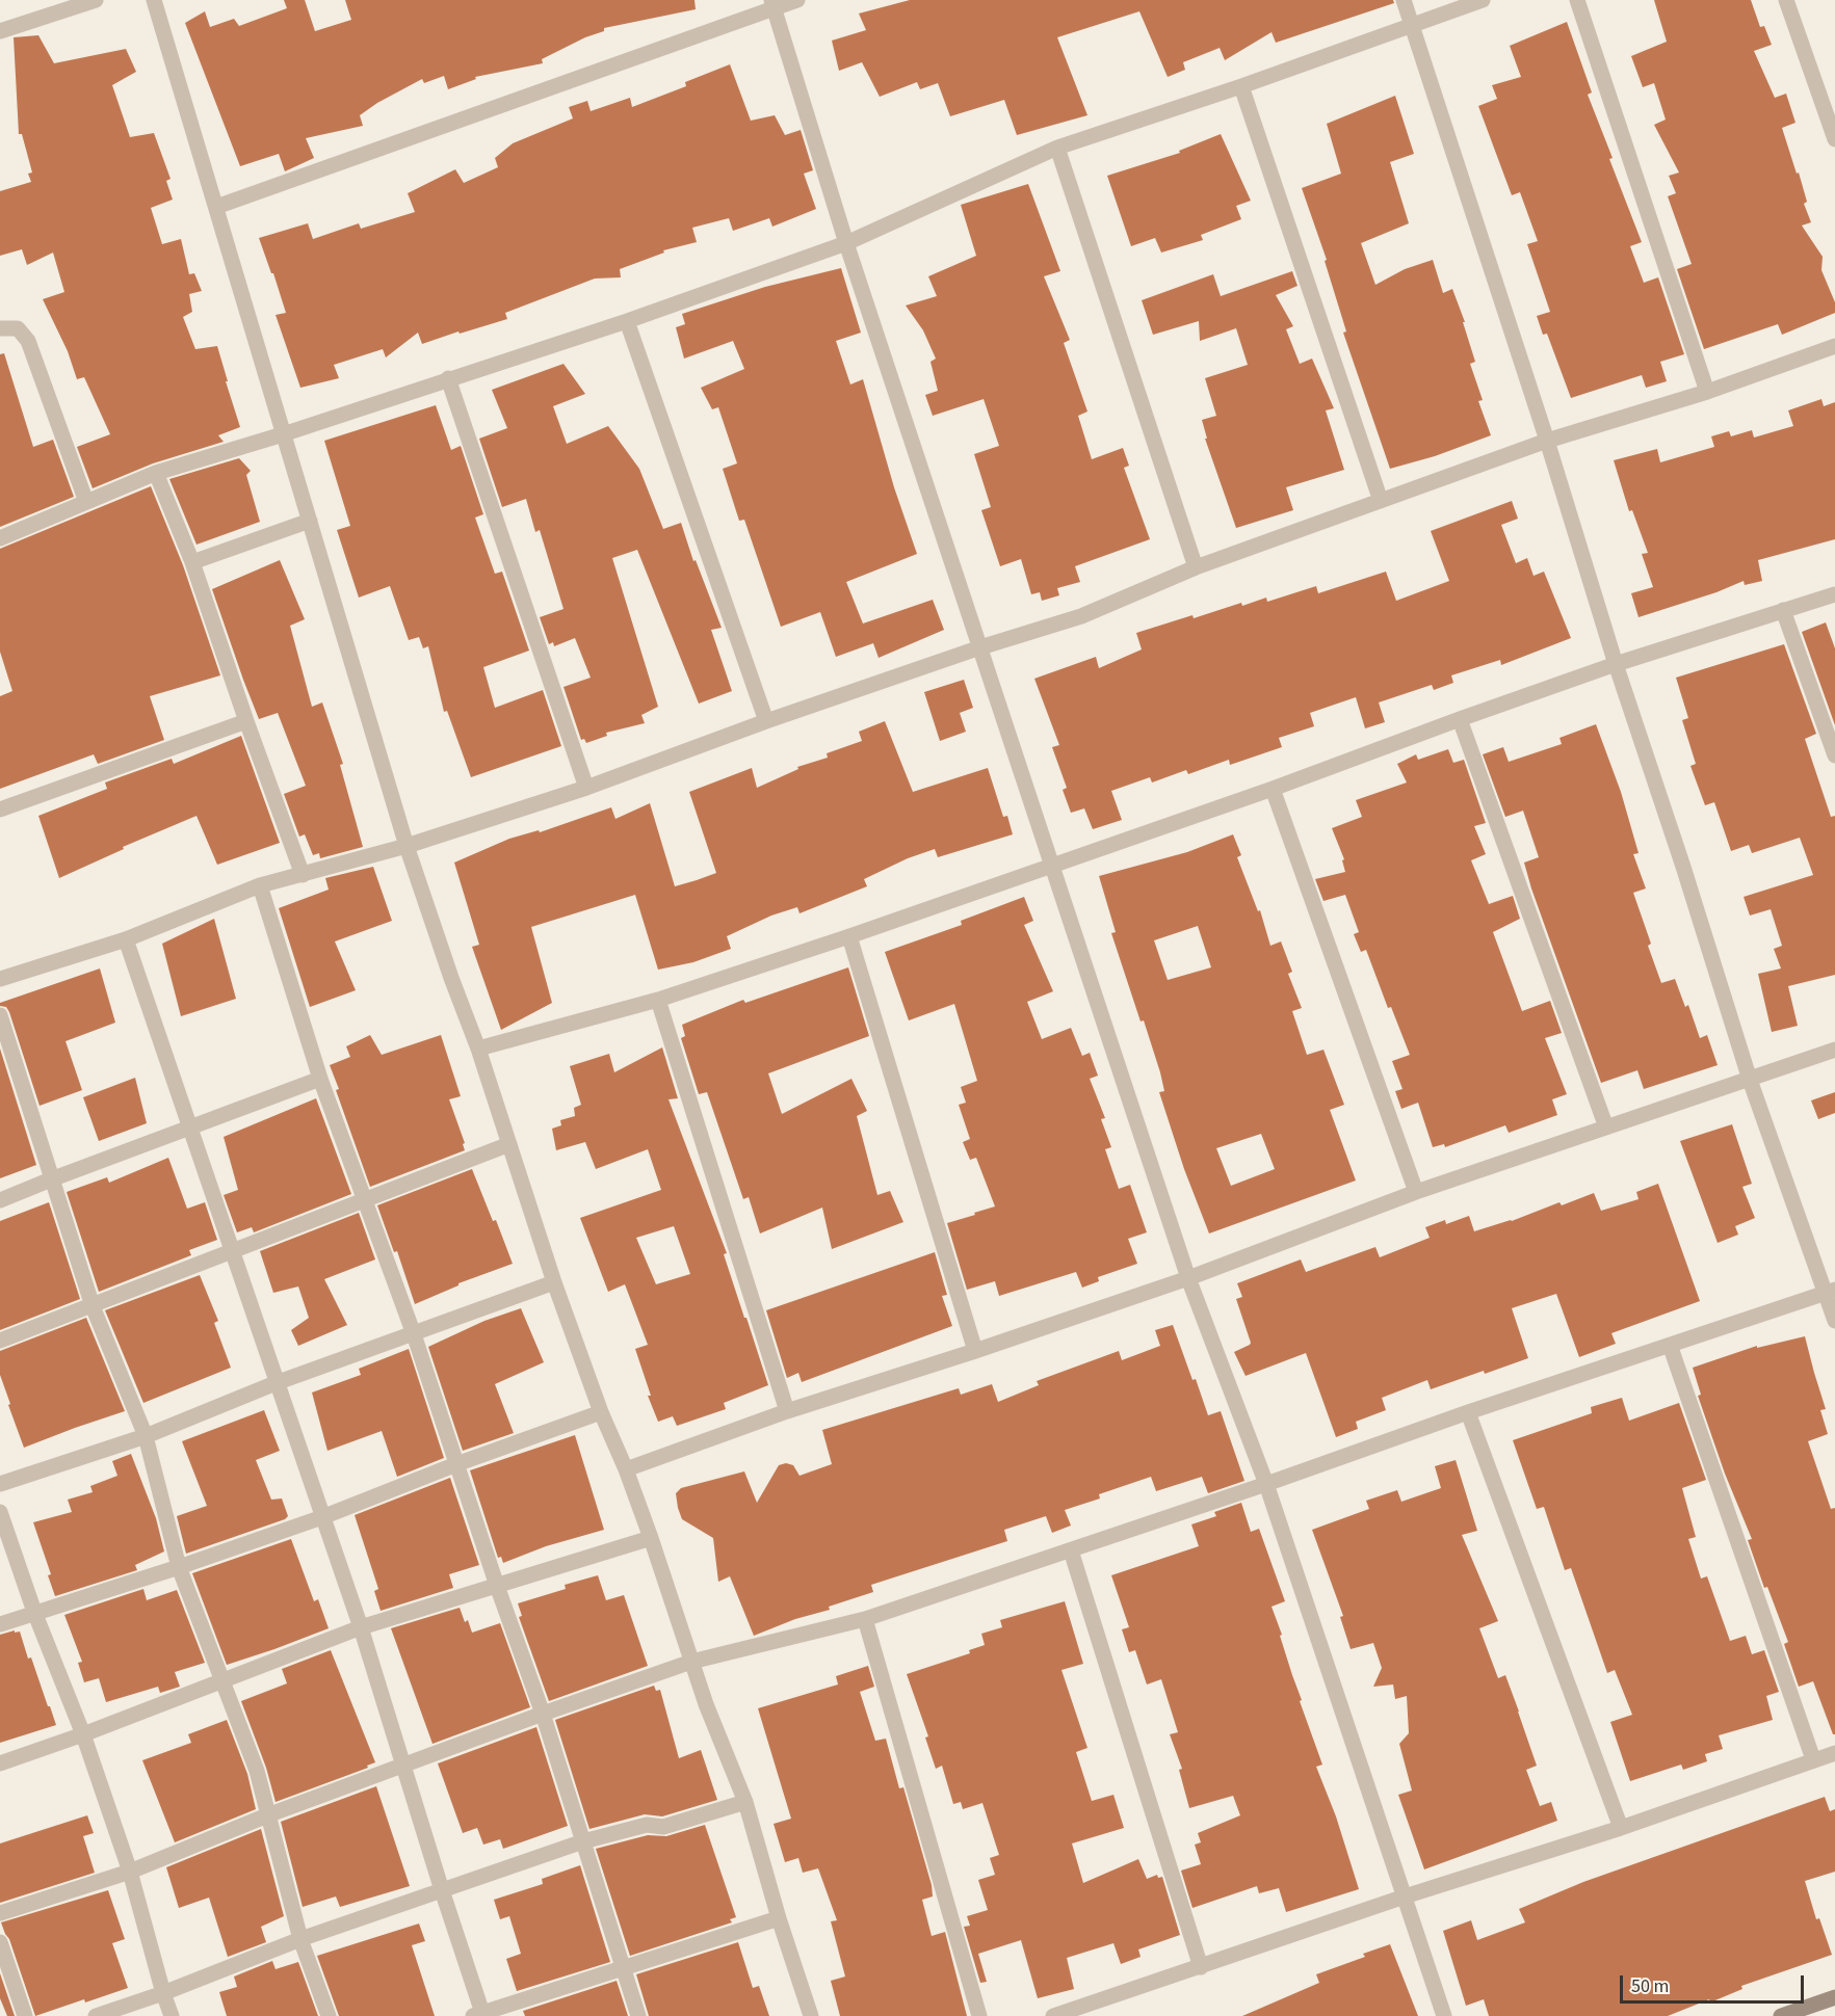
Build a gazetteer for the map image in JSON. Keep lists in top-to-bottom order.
{
  "scale_bar": "50 m"
}
